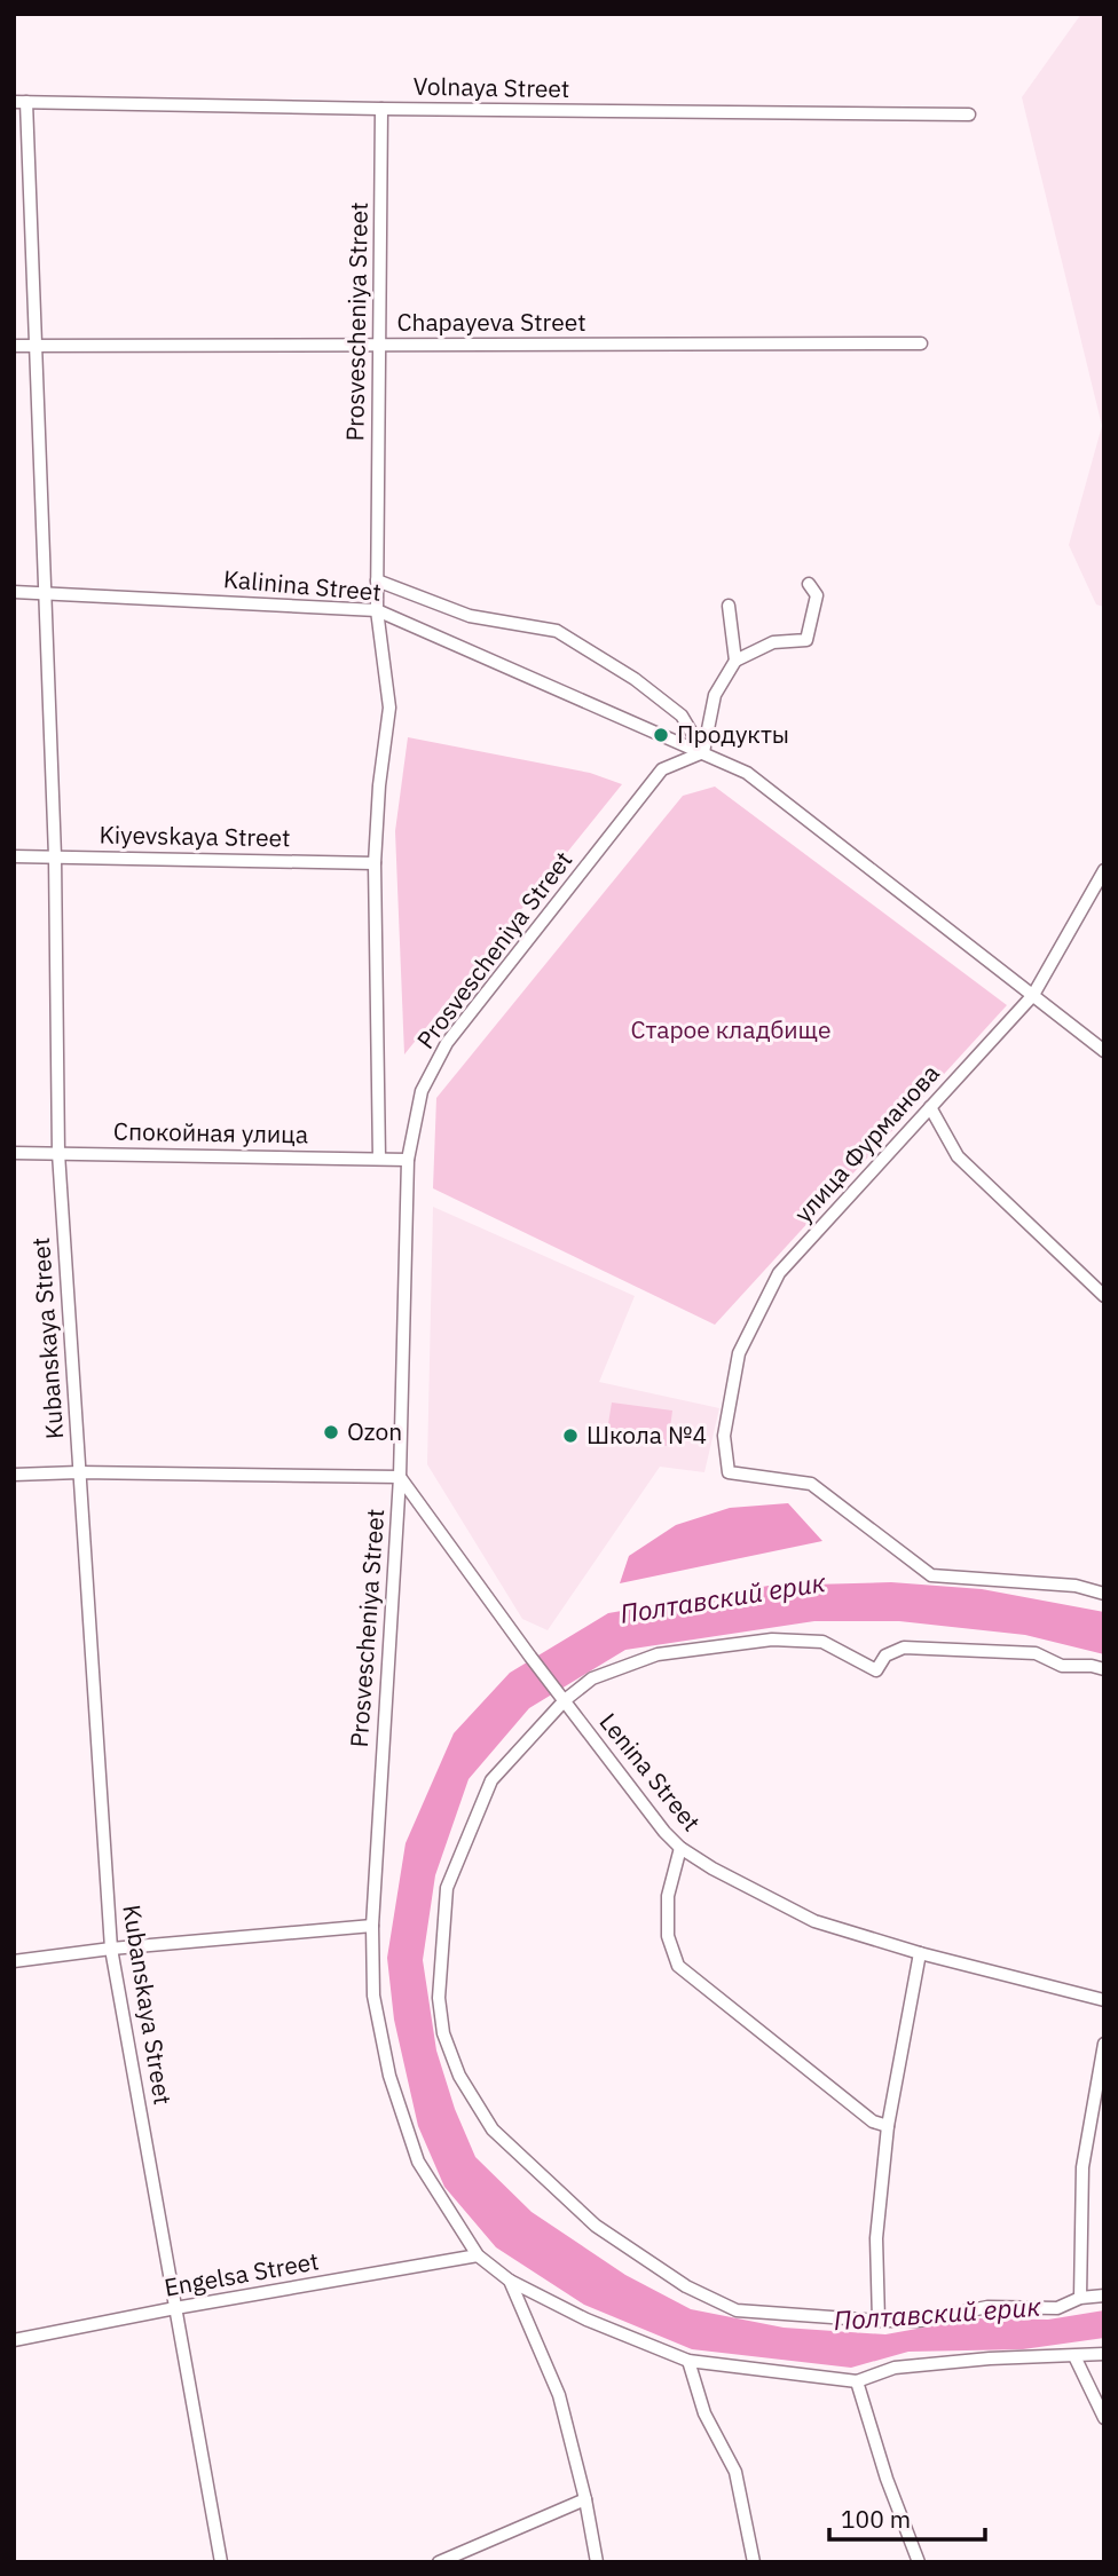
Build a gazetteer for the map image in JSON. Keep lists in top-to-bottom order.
{
  "streets": {
    "street": [
      "Volnaya Street",
      "Prosvescheniya Street",
      "Chapayeva Street",
      "Kalinina Street",
      "Kiyevskaya Street",
      "Спокойная улица",
      "улица Фурманова",
      "Kubanskaya Street",
      "Lenina Street",
      "Engelsa Street"
    ]
  },
  "crossings": [
    ["Volnaya Street", "Prosvescheniya Street"],
    ["Volnaya Street", "Kubanskaya Street"],
    ["Prosvescheniya Street", "Chapayeva Street"],
    ["Prosvescheniya Street", "Kalinina Street"],
    ["Prosvescheniya Street", "Kiyevskaya Street"],
    ["Prosvescheniya Street", "Спокойная улица"],
    ["Prosvescheniya Street", "Lenina Street"],
    ["Prosvescheniya Street", "Engelsa Street"],
    ["Chapayeva Street", "Kubanskaya Street"],
    ["Kalinina Street", "улица Фурманова"],
    ["Kalinina Street", "Kubanskaya Street"],
    ["Kiyevskaya Street", "Kubanskaya Street"],
    ["Спокойная улица", "Kubanskaya Street"],
    ["Kubanskaya Street", "Engelsa Street"]
  ],
  "water": ["Полтавский ерик"],
  "parks": ["Старое кладбище"],
  "places": ["Продукты", "Ozon", "Школа №4"],
  "scale_bar": "100 m"
}
